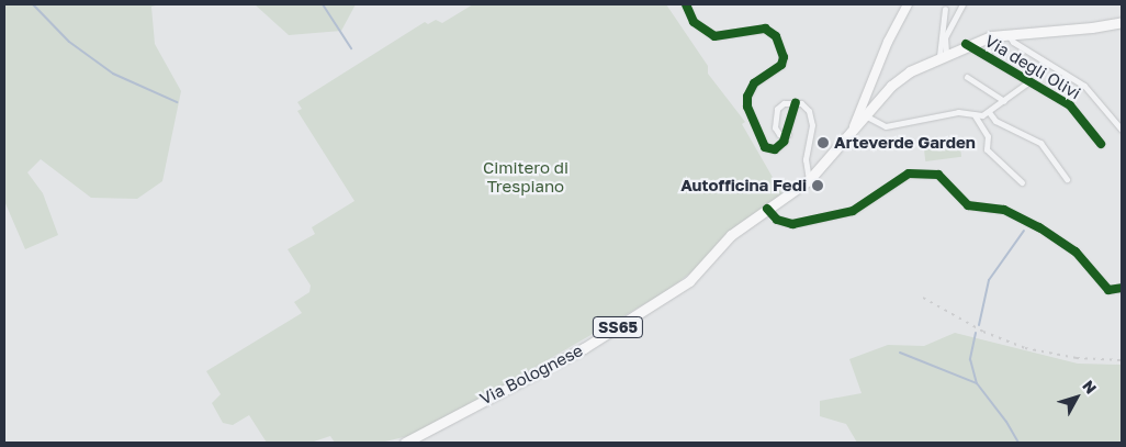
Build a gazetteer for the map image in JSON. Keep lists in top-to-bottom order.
{
  "streets": {
    "main road": ["SS65", "Via Bolognese"],
    "street": ["Via degli Olivi"]
  },
  "crossings": [
    ["Via degli Olivi", "Via Bolognese"]
  ],
  "parks": ["Cimitero di Trespiano"],
  "places": ["Arteverde Garden", "Autofficina Fedi"],
  "north": "top right"
}
